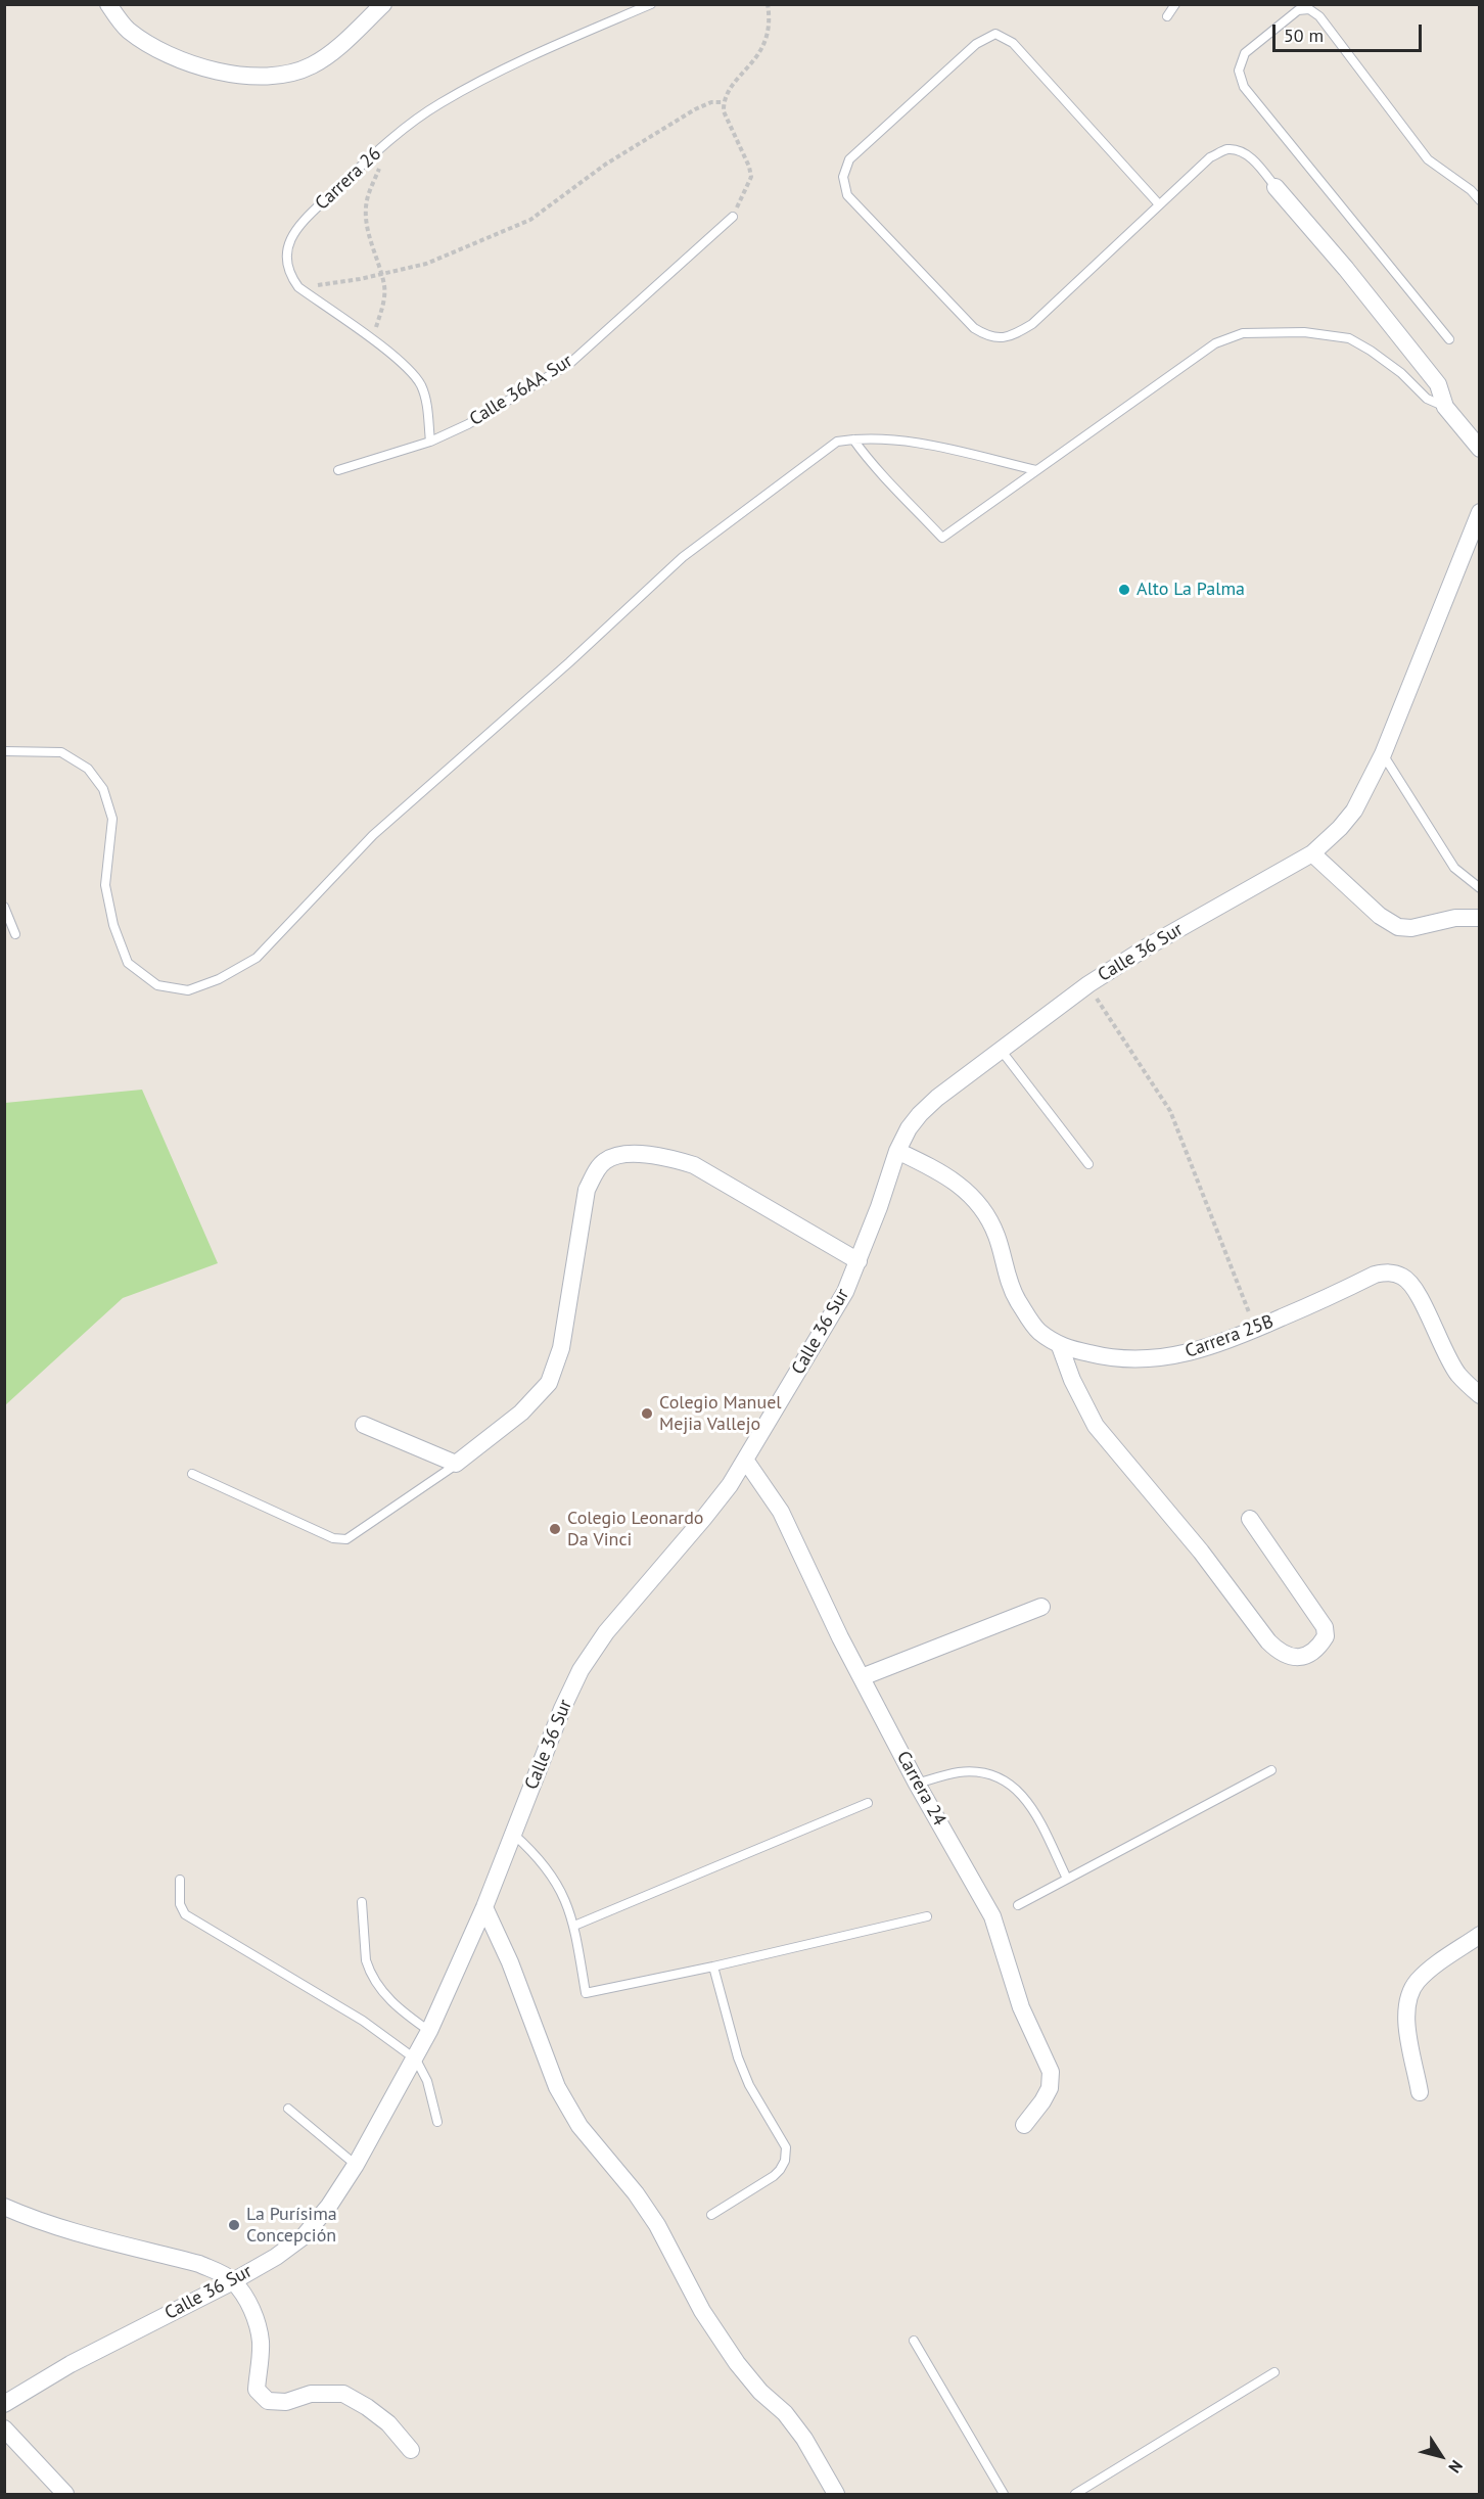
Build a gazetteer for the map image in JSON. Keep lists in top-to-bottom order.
{
  "streets": {
    "street": ["Calle 36 Sur", "Carrera 25B", "Carrera 24"],
    "lane": ["Carrera 26", "Calle 36AA Sur"]
  },
  "crossings": [
    ["Calle 36 Sur", "Carrera 25B"],
    ["Calle 36 Sur", "Carrera 24"]
  ],
  "places": [
    "Alto La Palma",
    "Colegio Manuel Mejia Vallejo",
    "Colegio Leonardo Da Vinci",
    "La Purísima Concepción"
  ],
  "scale_bar": "50 m",
  "north": "bottom right"
}
